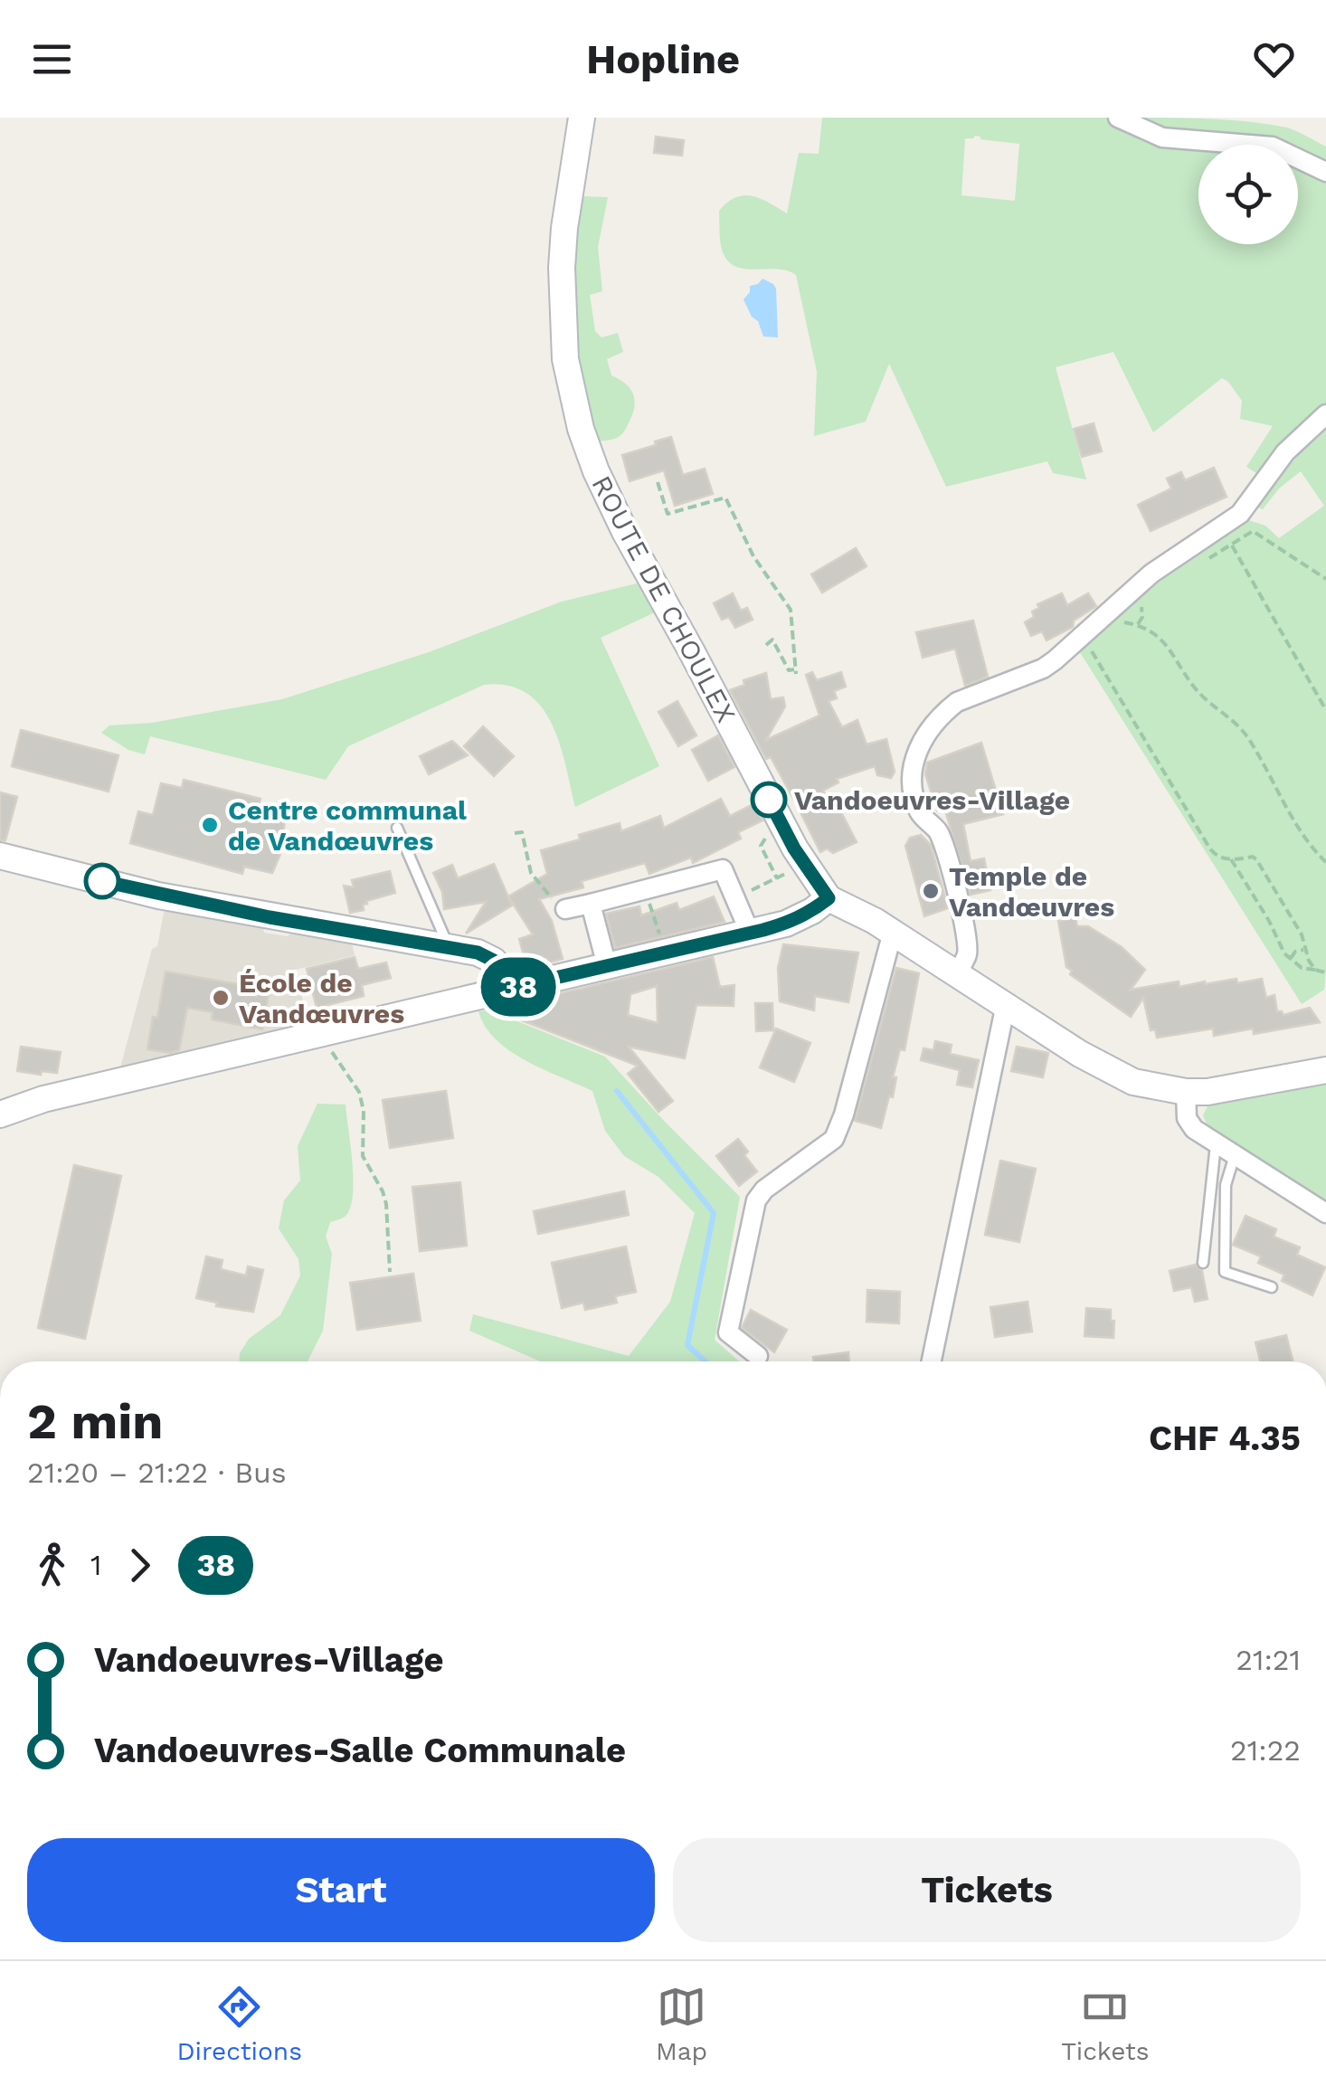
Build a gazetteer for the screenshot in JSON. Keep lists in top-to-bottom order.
{
  "streets": {
    "street": ["ROUTE DE CHOULEX"]
  },
  "places": [
    "Vandoeuvres-Village",
    "Centre communal de Vandœuvres",
    "Temple de Vandœuvres",
    "École de Vandœuvres"
  ],
  "lines": ["bus line 38"],
  "page": {
    "header": "Hopline",
    "on_map": "38",
    "heading": ["2 min", "21:20 – 21:22 · Bus", "CHF 4.35"],
    "legs": ["1", "38"],
    "list": [
      {
        "name": "Vandoeuvres-Village",
        "value": "21:21"
      },
      {
        "name": "Vandoeuvres-Salle Communale",
        "value": "21:22"
      }
    ],
    "buttons": ["Start", "Tickets"],
    "tabs": ["Directions", "Map", "Tickets"]
  }
}
